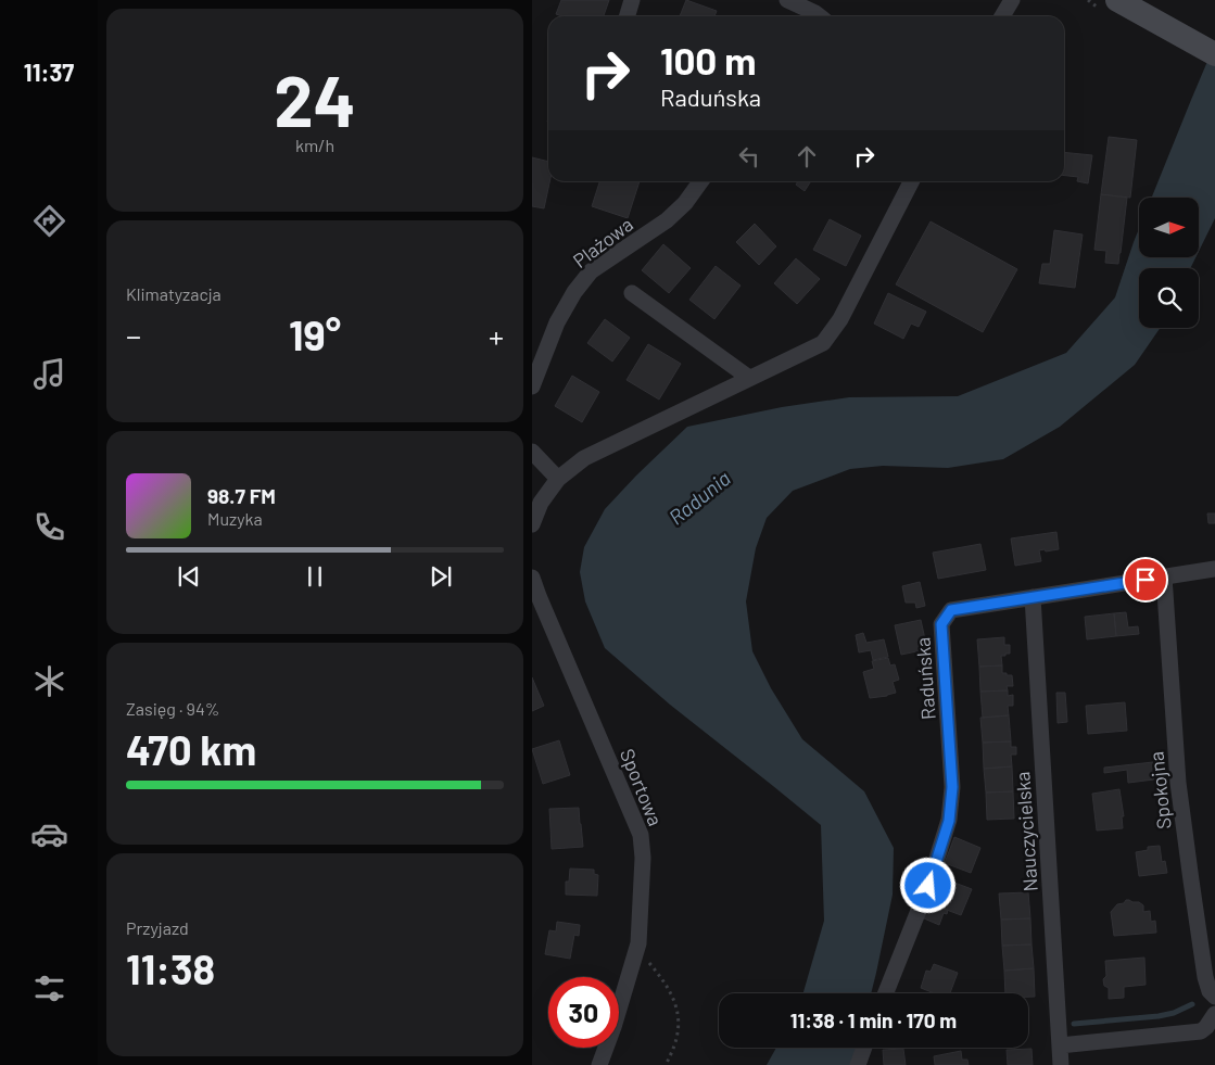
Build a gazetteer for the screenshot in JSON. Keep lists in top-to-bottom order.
{
  "streets": {
    "street": [
      "Plażowa",
      "Raduńska",
      "Sportowa",
      "Spokojna",
      "Nauczycielska"
    ]
  },
  "crossings": [
    ["Raduńska", "Spokojna"],
    ["Raduńska", "Nauczycielska"]
  ],
  "water": ["Radunia"],
  "north": "right",
  "page": {
    "tabs": "11:37",
    "tile": [
      ["24", "km/h"],
      "Klimatyzacja",
      ["Zasięg · 94%", "470 km"],
      ["Przyjazd", "11:38"]
    ],
    "turn": ["100 m", "Raduńska"],
    "heat": ["−", "19°", "+"],
    "song": ["98.7 FM", "Muzyka"],
    "limit": "30",
    "trip": "11:38 · 1 min · 170 m"
  }
}
